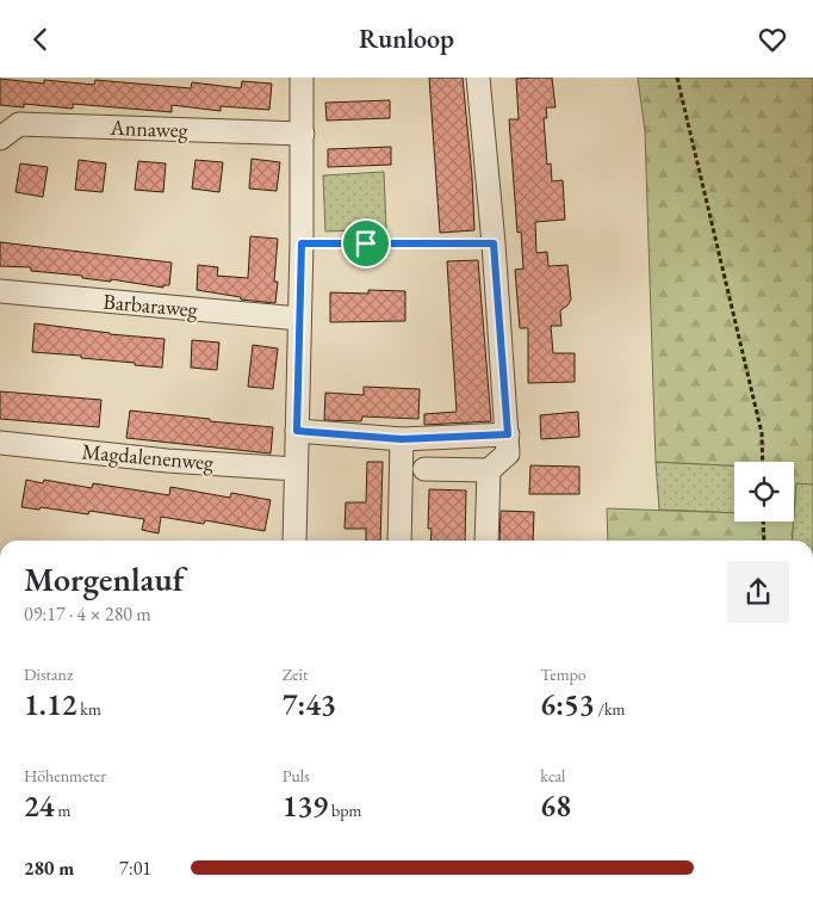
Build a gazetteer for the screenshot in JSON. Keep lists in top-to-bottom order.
{
  "streets": {
    "street": ["Annaweg", "Barbaraweg", "Magdalenenweg"]
  },
  "page": {
    "header": "Runloop",
    "heading": ["Morgenlauf", "09:17 · 4 × 280 m"],
    "stats": [
      ["Distanz", "1.12 km"],
      ["Zeit", "7:43"],
      ["Tempo", "6:53 /km"],
      ["Höhenmeter", "24 m"],
      ["Puls", "139 bpm"],
      ["kcal", "68"]
    ],
    "list": [
      {
        "name": "280 m",
        "note": "7:01"
      }
    ]
  }
}
